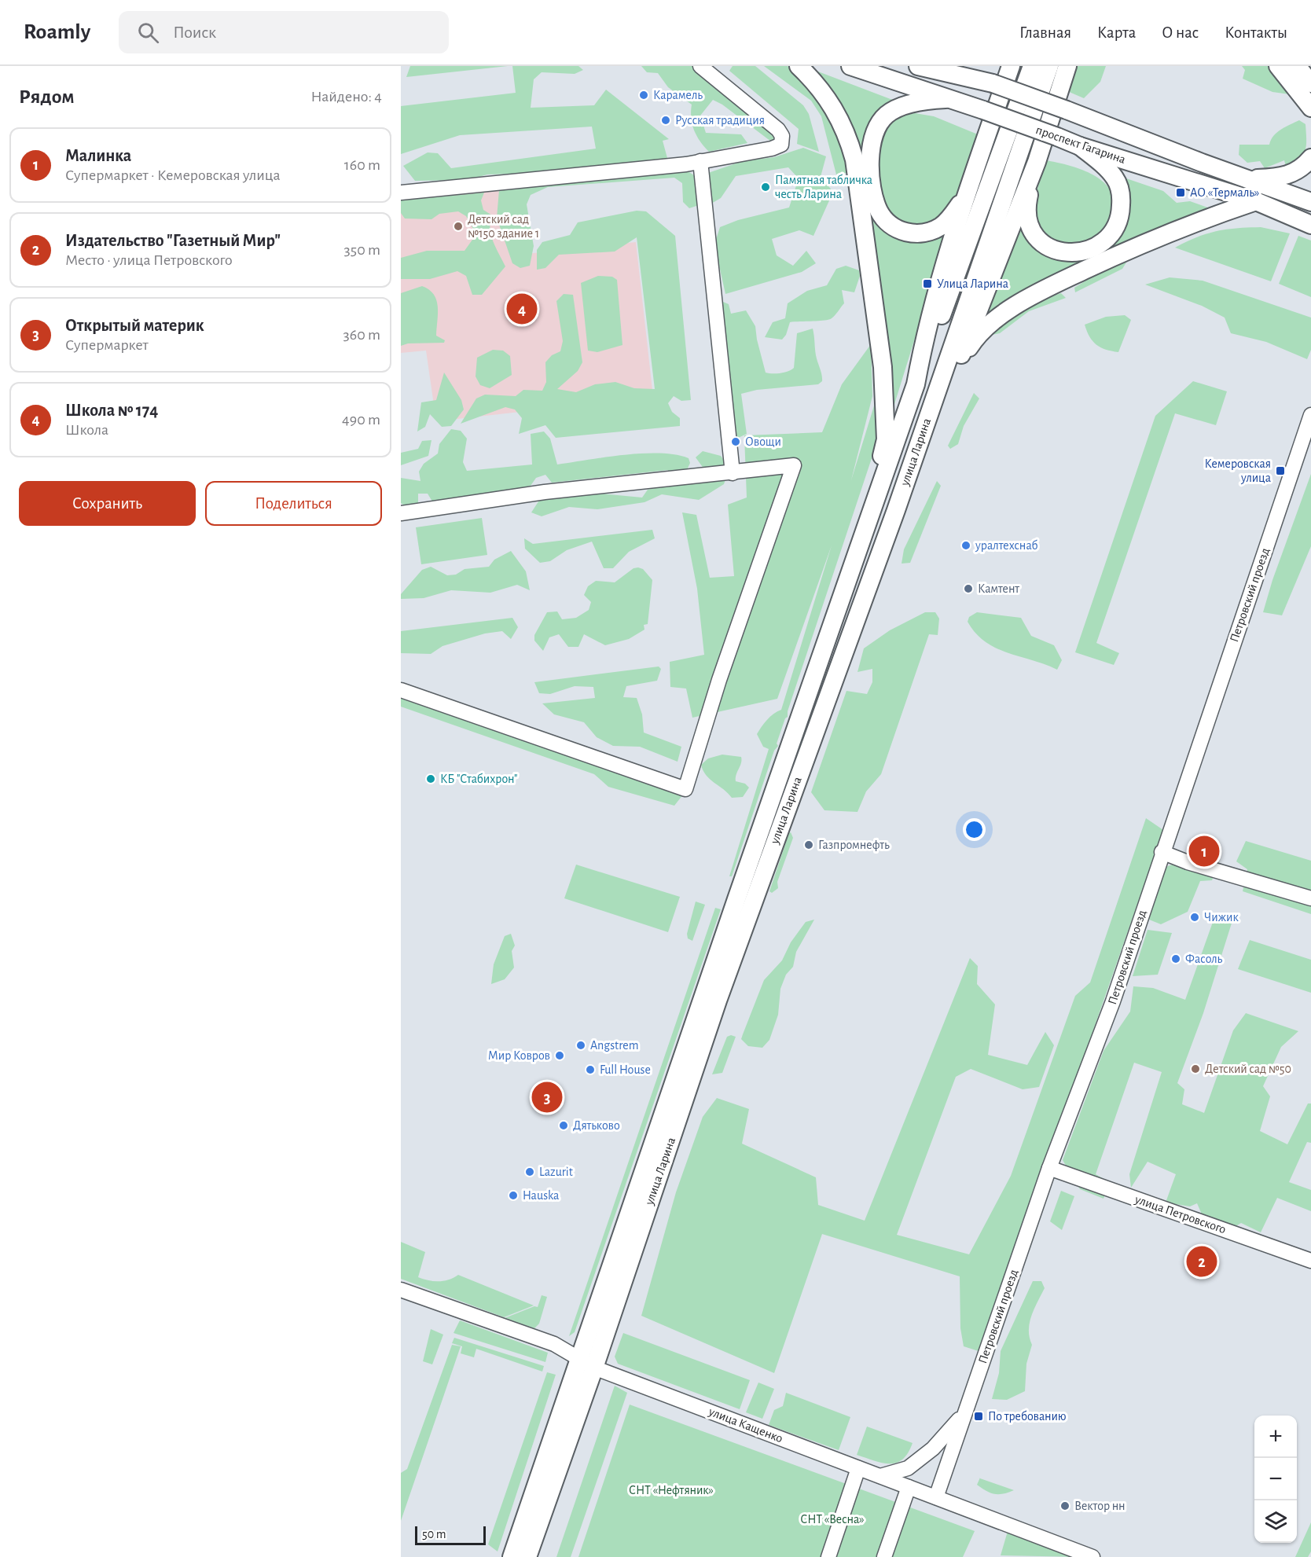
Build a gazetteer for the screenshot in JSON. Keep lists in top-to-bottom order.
{
  "streets": {
    "main road": ["проспект Гагарина", "улица Ларина"],
    "street": ["Петровский проезд", "улица Петровского", "улица Кащенко"]
  },
  "crossings": [
    ["улица Ларина", "улица Кащенко"],
    ["Петровский проезд", "улица Петровского"],
    ["Петровский проезд", "улица Кащенко"]
  ],
  "parks": ["СНТ «Нефтяник»", "СНТ «Весна»"],
  "places": {
    "other": [
      "Карамель",
      "Русская традиция",
      "Памятная табличка честь Ларина",
      "Детский сад №150 здание 1",
      "Овощи",
      "уралтехснаб",
      "Камтент",
      "КБ \"Стабихрон\"",
      "Газпромнефть",
      "Чижик",
      "Фасоль",
      "Angstrem",
      "Мир Ковров",
      "Детский сад №50",
      "Full House",
      "Дятьково",
      "Lazurit",
      "Hauska",
      "Вектор нн"
    ],
    "transit": [
      "АО «Термаль»",
      "Улица Ларина",
      "Кемеровская улица",
      "По требованию"
    ]
  },
  "scale_bar": "50 m",
  "page": {
    "header": "Roamly",
    "search": "Поиск",
    "nav": [
      "Главная",
      "Карта",
      "О нас",
      "Контакты"
    ],
    "heading": ["Рядом", "Найдено: 4"],
    "list": [
      {
        "mark": "1",
        "name": "Малинка",
        "note": "Супермаркет · Кемеровская улица",
        "value": "160 m"
      },
      {
        "mark": "2",
        "name": "Издательство \"Газетный Мир\"",
        "note": "Место · улица Петровского",
        "value": "350 m"
      },
      {
        "mark": "3",
        "name": "Открытый материк",
        "note": "Супермаркет",
        "value": "360 m"
      },
      {
        "mark": "4",
        "name": "Школа № 174",
        "note": "Школа",
        "value": "490 m"
      }
    ],
    "pins": [
      "4",
      "1",
      "3",
      "2"
    ],
    "buttons": ["Сохранить", "Поделиться"],
    "map_buttons": ["+", "−"],
    "scale": "50 m"
  }
}
